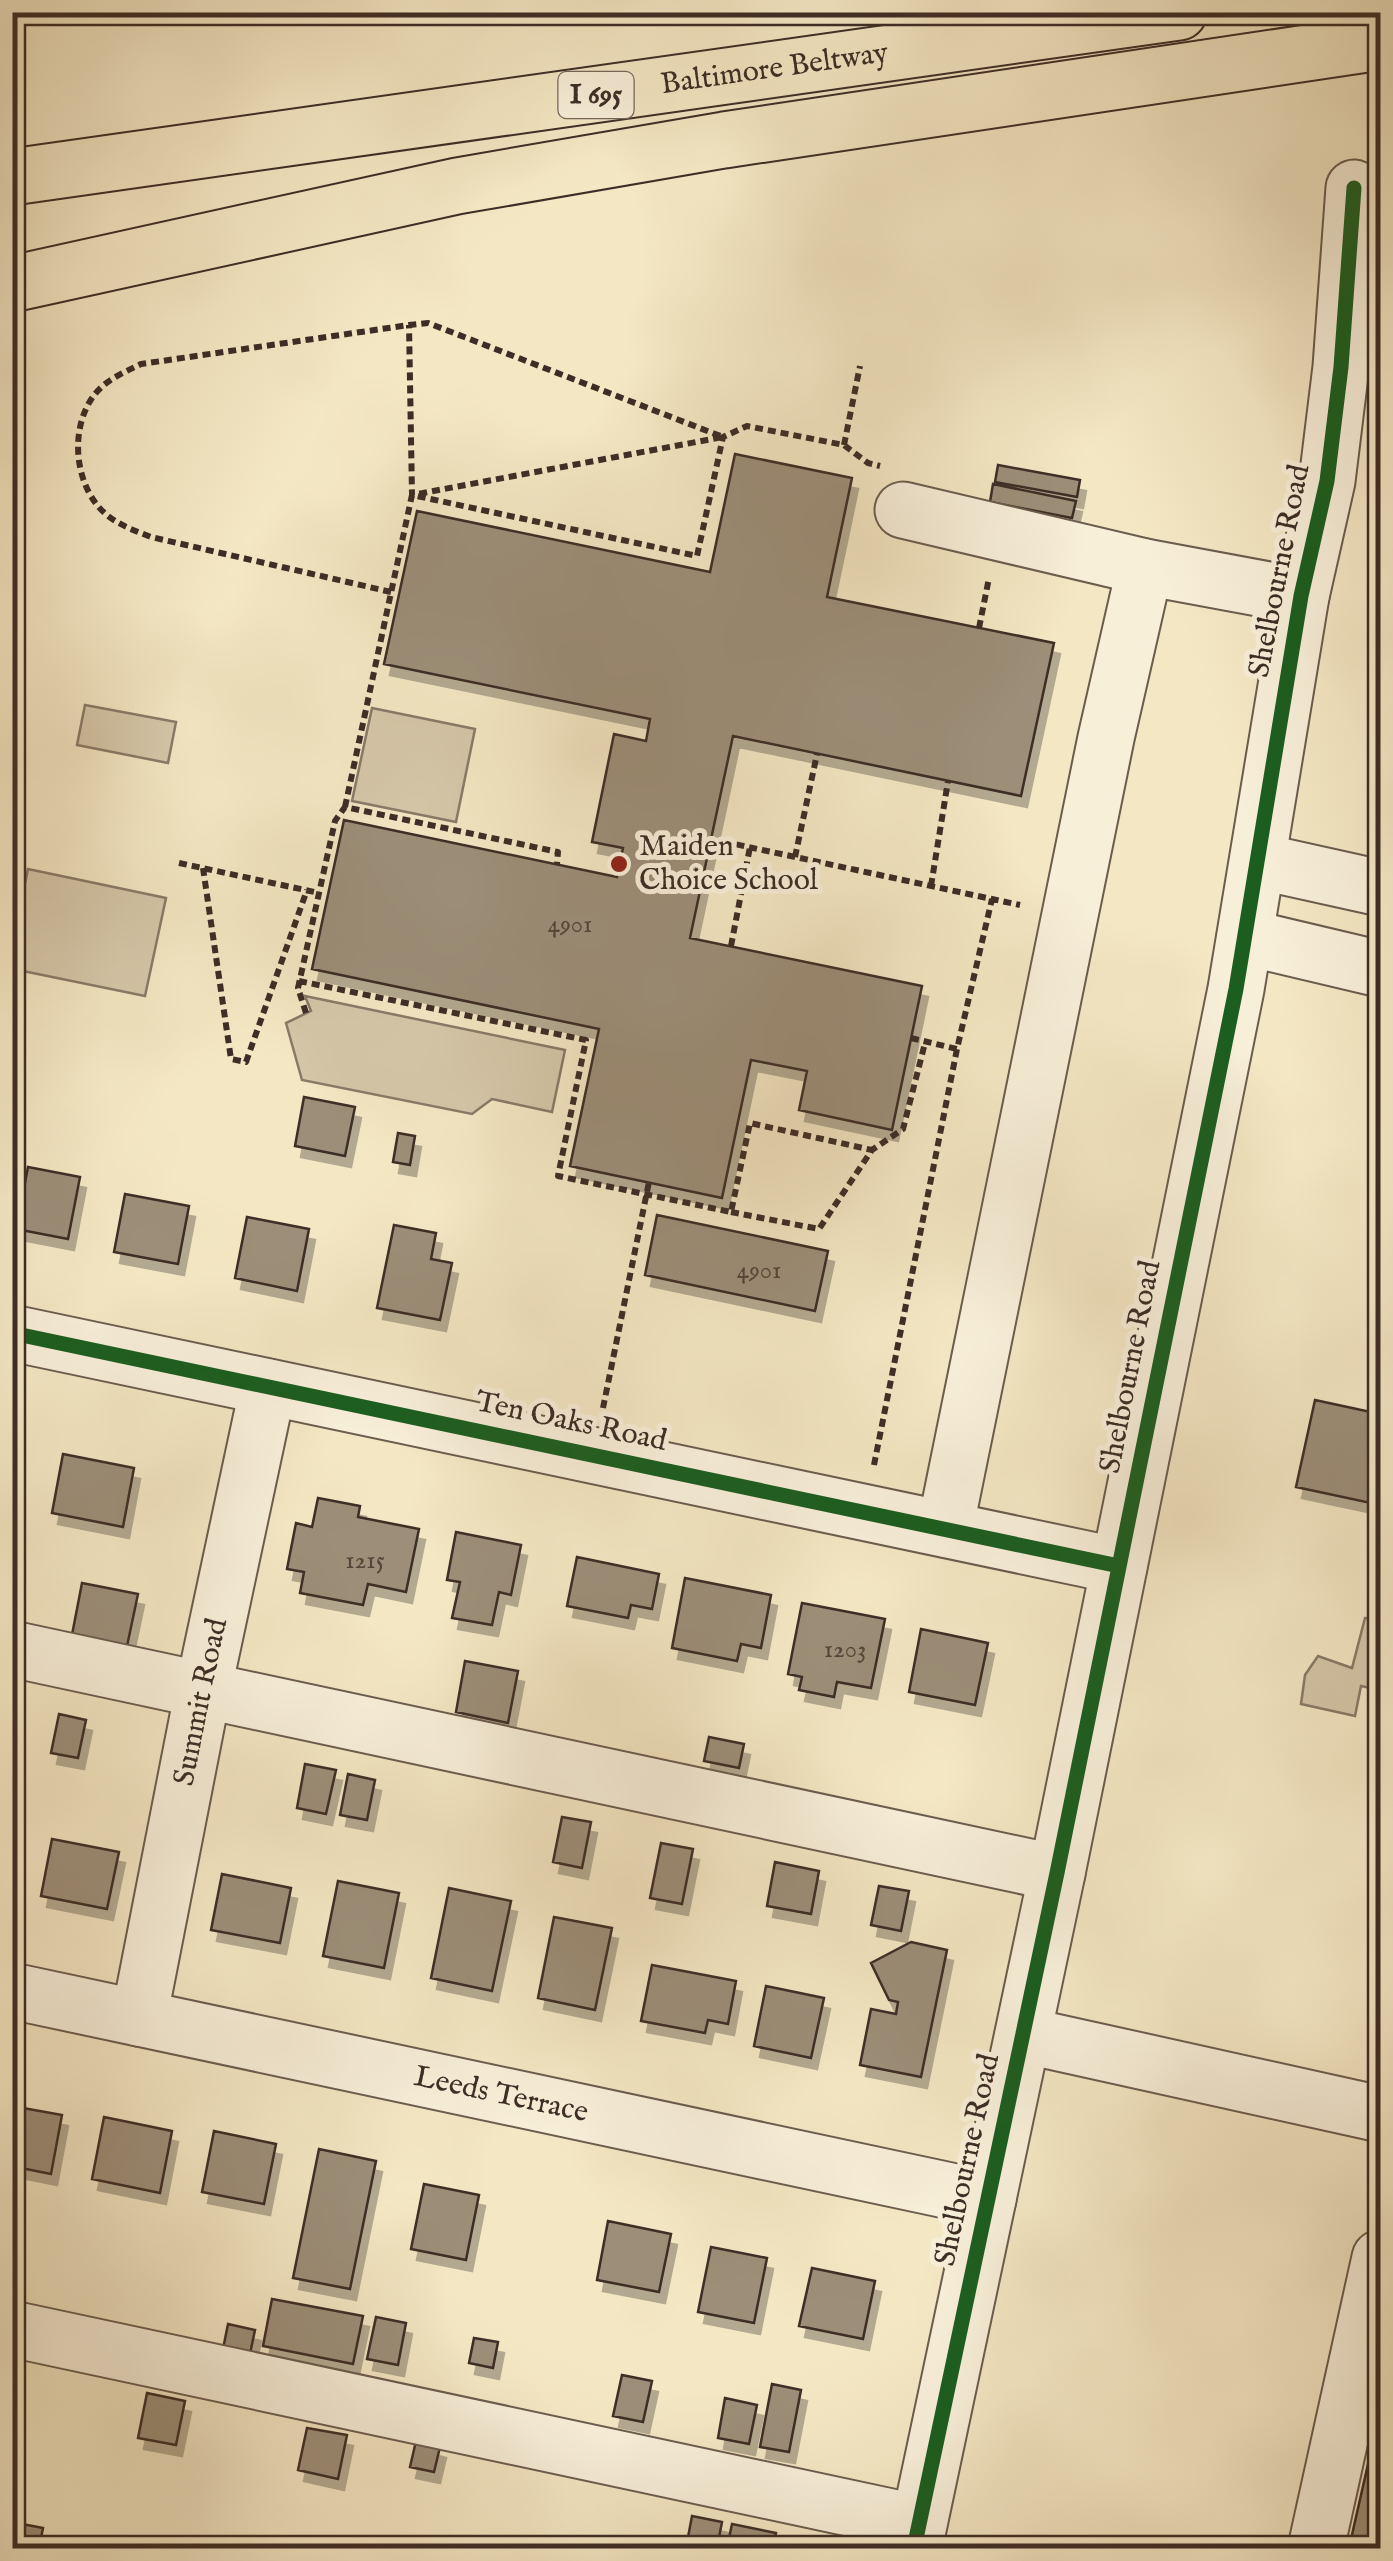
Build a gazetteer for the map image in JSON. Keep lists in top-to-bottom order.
{
  "streets": {
    "highway": ["Baltimore Beltway", "I 695"],
    "street": [
      "Shelbourne Road",
      "Ten Oaks Road",
      "Summit Road",
      "Leeds Terrace"
    ]
  },
  "crossings": [
    ["Shelbourne Road", "Ten Oaks Road"],
    ["Shelbourne Road", "Leeds Terrace"],
    ["Ten Oaks Road", "Summit Road"],
    ["Summit Road", "Leeds Terrace"]
  ],
  "places": ["Maiden Choice School"],
  "house_numbers": [
    "4901",
    "4901",
    "1215",
    "1203"
  ]
}
